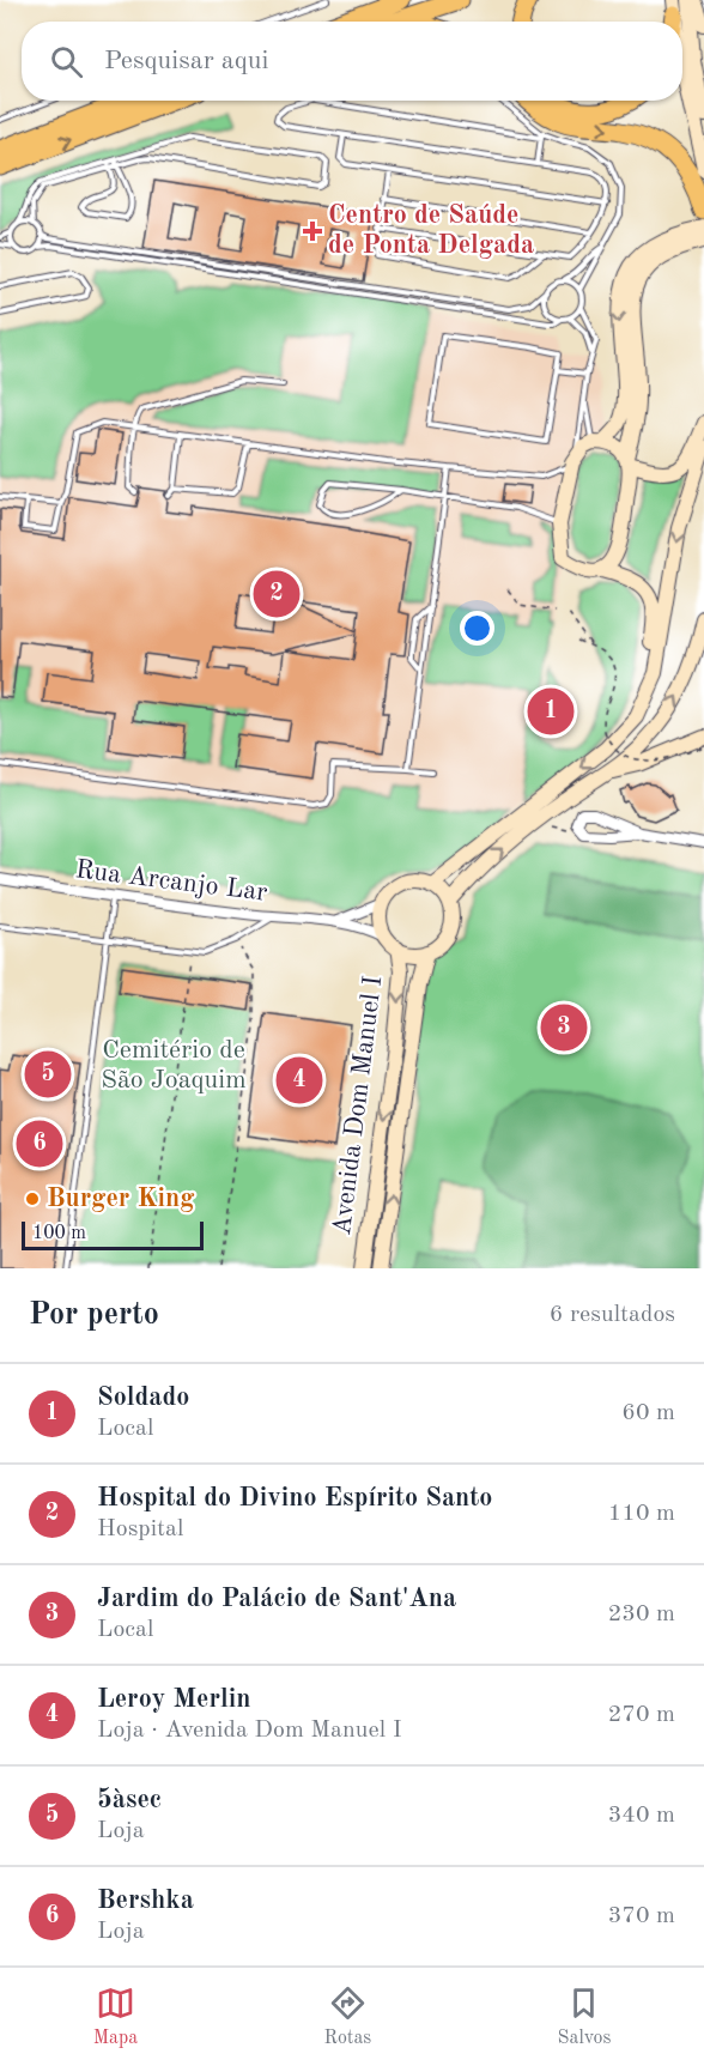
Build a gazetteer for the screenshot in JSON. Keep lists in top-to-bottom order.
{
  "streets": {
    "main road": ["Avenida Dom Manuel I"],
    "street": ["Rua Arcanjo Lar"]
  },
  "parks": ["Cemitério de São Joaquim"],
  "places": {
    "health": ["Centro de Saúde de Ponta Delgada"],
    "other": ["Burger King"]
  },
  "scale_bar": "100 m",
  "page": {
    "search": "Pesquisar aqui",
    "pins": [
      "2",
      "1",
      "3",
      "5",
      "4",
      "6"
    ],
    "scale": "100 m",
    "heading": ["Por perto", "6 resultados"],
    "list": [
      {
        "mark": "1",
        "name": "Soldado",
        "note": "Local",
        "value": "60 m"
      },
      {
        "mark": "2",
        "name": "Hospital do Divino Espírito Santo",
        "note": "Hospital",
        "value": "110 m"
      },
      {
        "mark": "3",
        "name": "Jardim do Palácio de Sant'Ana",
        "note": "Local",
        "value": "230 m"
      },
      {
        "mark": "4",
        "name": "Leroy Merlin",
        "note": "Loja · Avenida Dom Manuel I",
        "value": "270 m"
      },
      {
        "mark": "5",
        "name": "5àsec",
        "note": "Loja",
        "value": "340 m"
      },
      {
        "mark": "6",
        "name": "Bershka",
        "note": "Loja",
        "value": "370 m"
      }
    ],
    "nav": ["Mapa", "Rotas", "Salvos"]
  }
}
